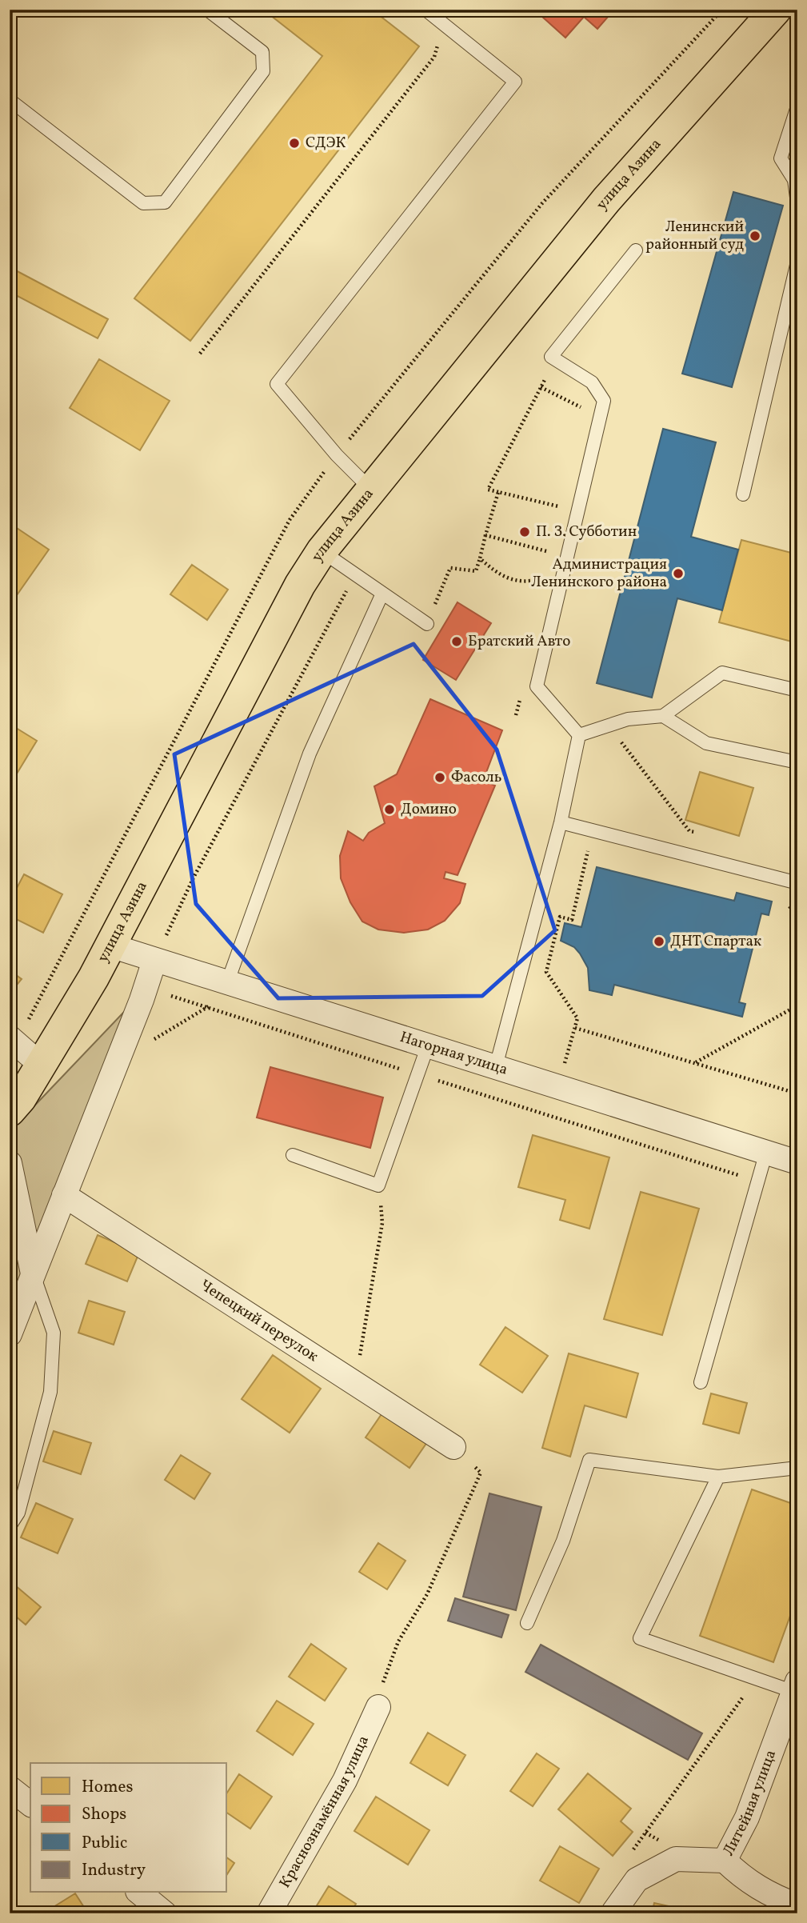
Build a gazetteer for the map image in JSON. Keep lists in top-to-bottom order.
{
  "streets": {
    "main road": ["улица Азина"],
    "street": [
      "Нагорная улица",
      "Чепецкий переулок",
      "Литейная улица",
      "Краснознамённая улица"
    ]
  },
  "crossings": [
    ["улица Азина", "Нагорная улица"]
  ],
  "places": [
    "СДЭК",
    "Ленинский районный суд",
    "П. З. Субботин",
    "Администрация Ленинского района",
    "Братский Авто",
    "Фасоль",
    "Домино",
    "ДНТ Спартак"
  ],
  "legend": [
    "Homes",
    "Shops",
    "Public",
    "Industry"
  ]
}
